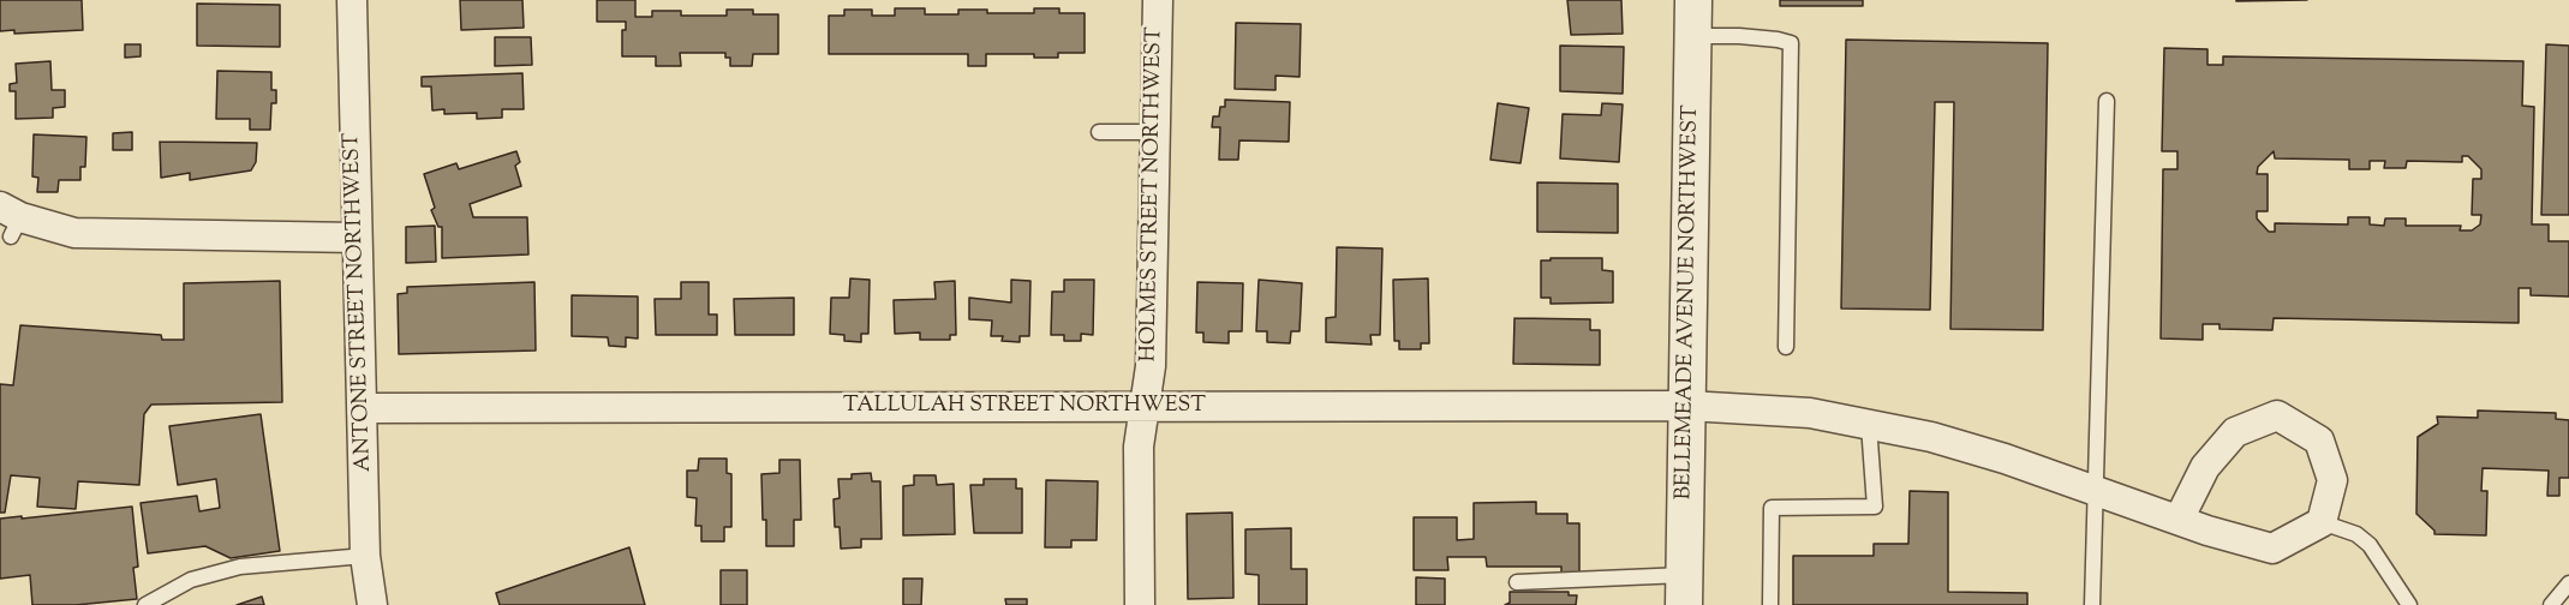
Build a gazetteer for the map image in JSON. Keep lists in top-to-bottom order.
{
  "streets": {
    "street": [
      "HOLMES STREET NORTHWEST",
      "ANTONE STREET NORTHWEST",
      "BELLEMEADE AVENUE NORTHWEST",
      "TALLULAH STREET NORTHWEST"
    ]
  },
  "crossings": [
    ["HOLMES STREET NORTHWEST", "TALLULAH STREET NORTHWEST"],
    ["ANTONE STREET NORTHWEST", "TALLULAH STREET NORTHWEST"],
    ["BELLEMEADE AVENUE NORTHWEST", "TALLULAH STREET NORTHWEST"]
  ]
}
